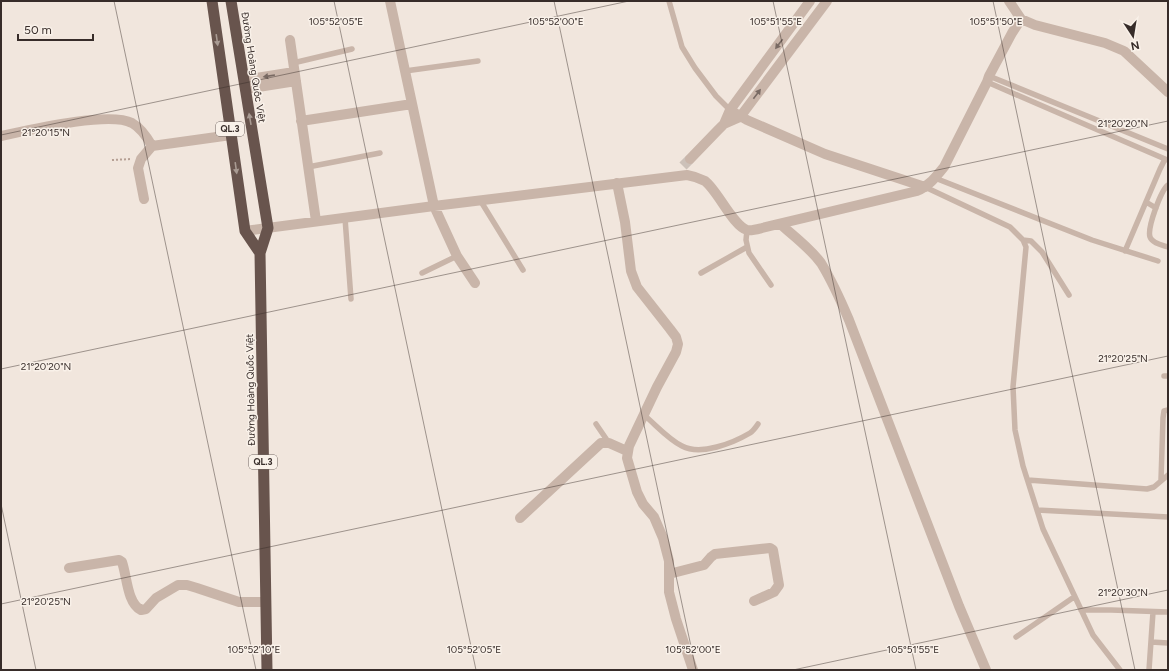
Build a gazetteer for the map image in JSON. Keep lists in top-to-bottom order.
{
  "streets": {
    "highway": ["Đường Hoàng Quốc Việt", "QL.3"]
  },
  "crossings": [
    ["Đường Hoàng Quốc Việt", "QL.3"]
  ],
  "scale_bar": "50 m",
  "north": "bottom",
  "coordinates": [
    "105°52'05\"E",
    "105°52'00\"E",
    "105°51'55\"E",
    "105°51'50\"E",
    "21°20'20\"N",
    "21°20'15\"N",
    "21°20'25\"N",
    "21°20'30\"N",
    "105°52'10\"E"
  ]
}
